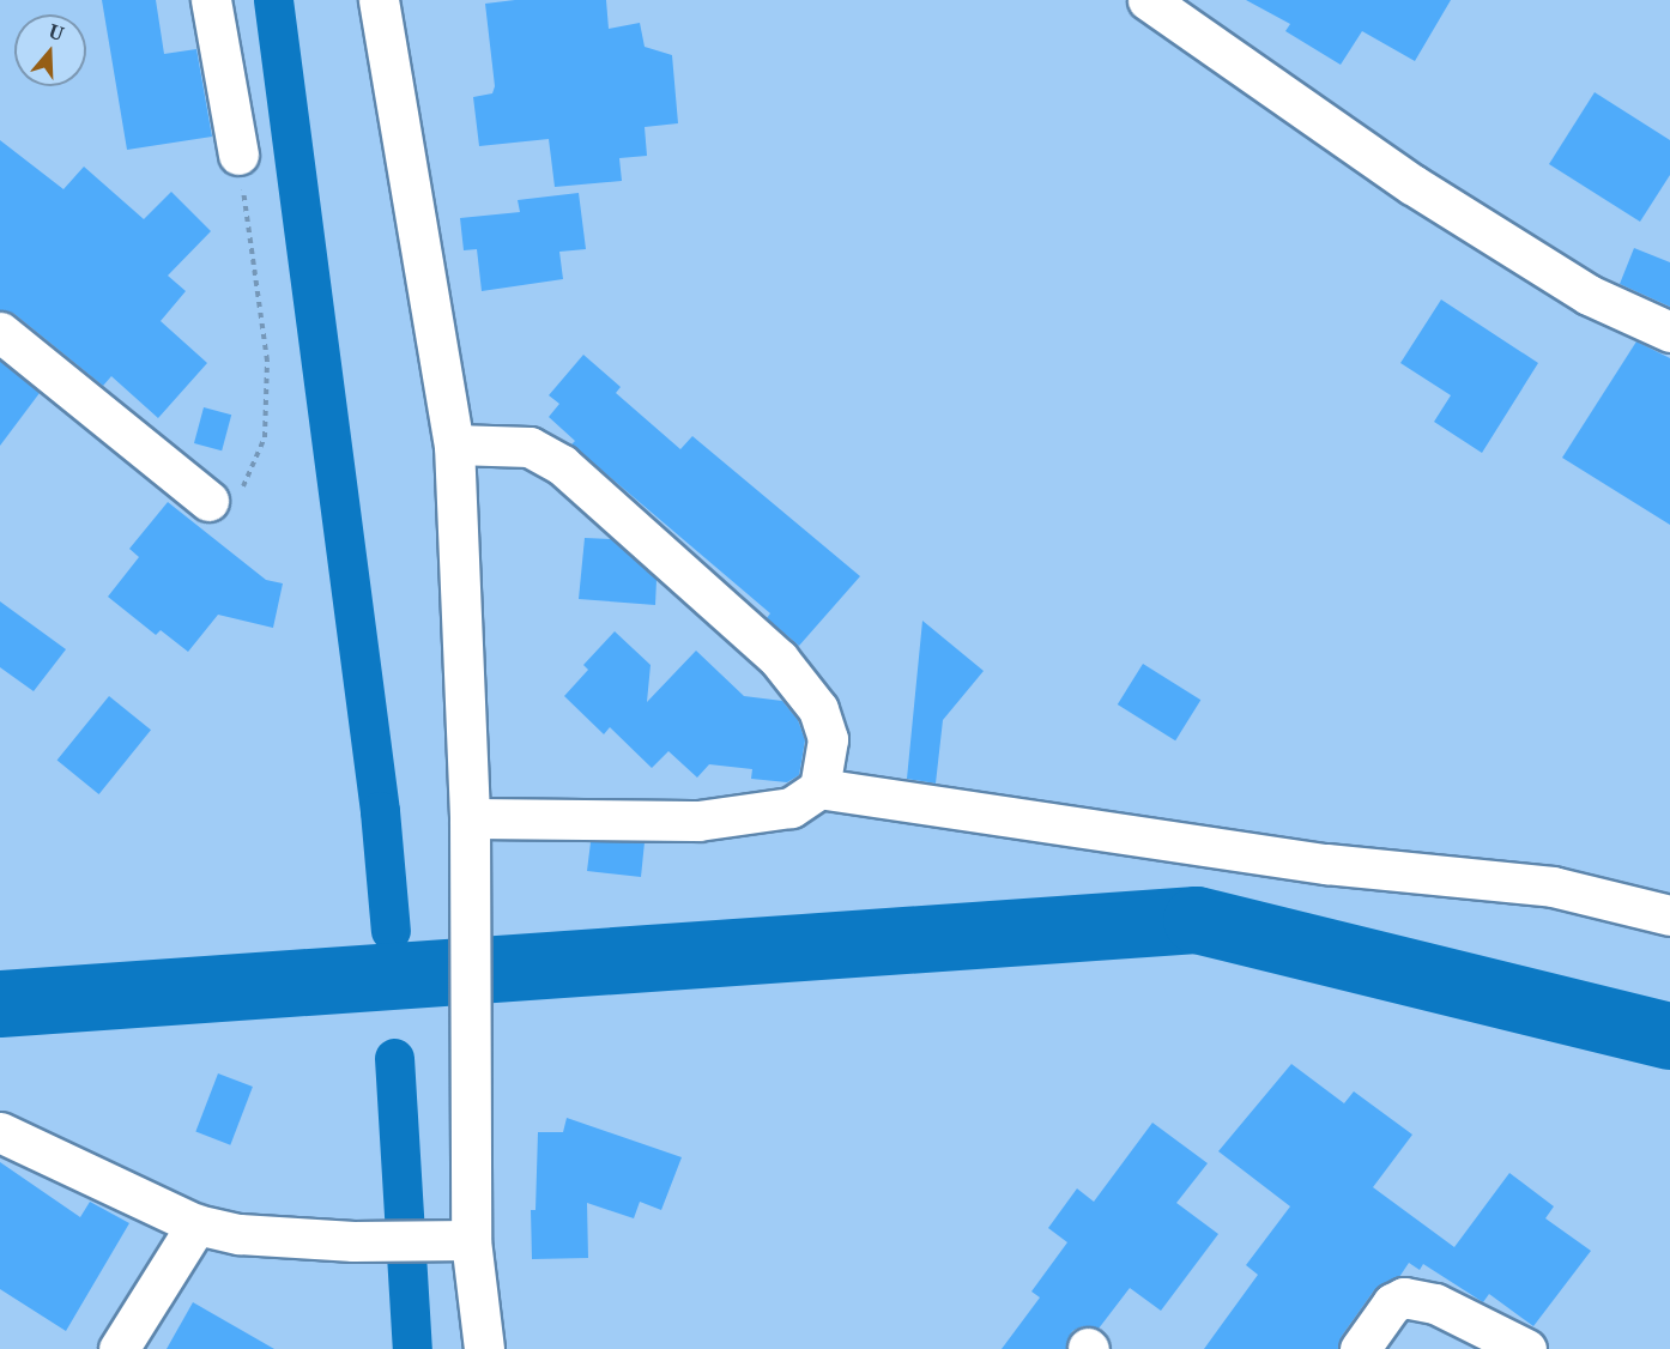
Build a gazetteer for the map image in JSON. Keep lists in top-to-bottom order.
{
  "north": "top"
}
